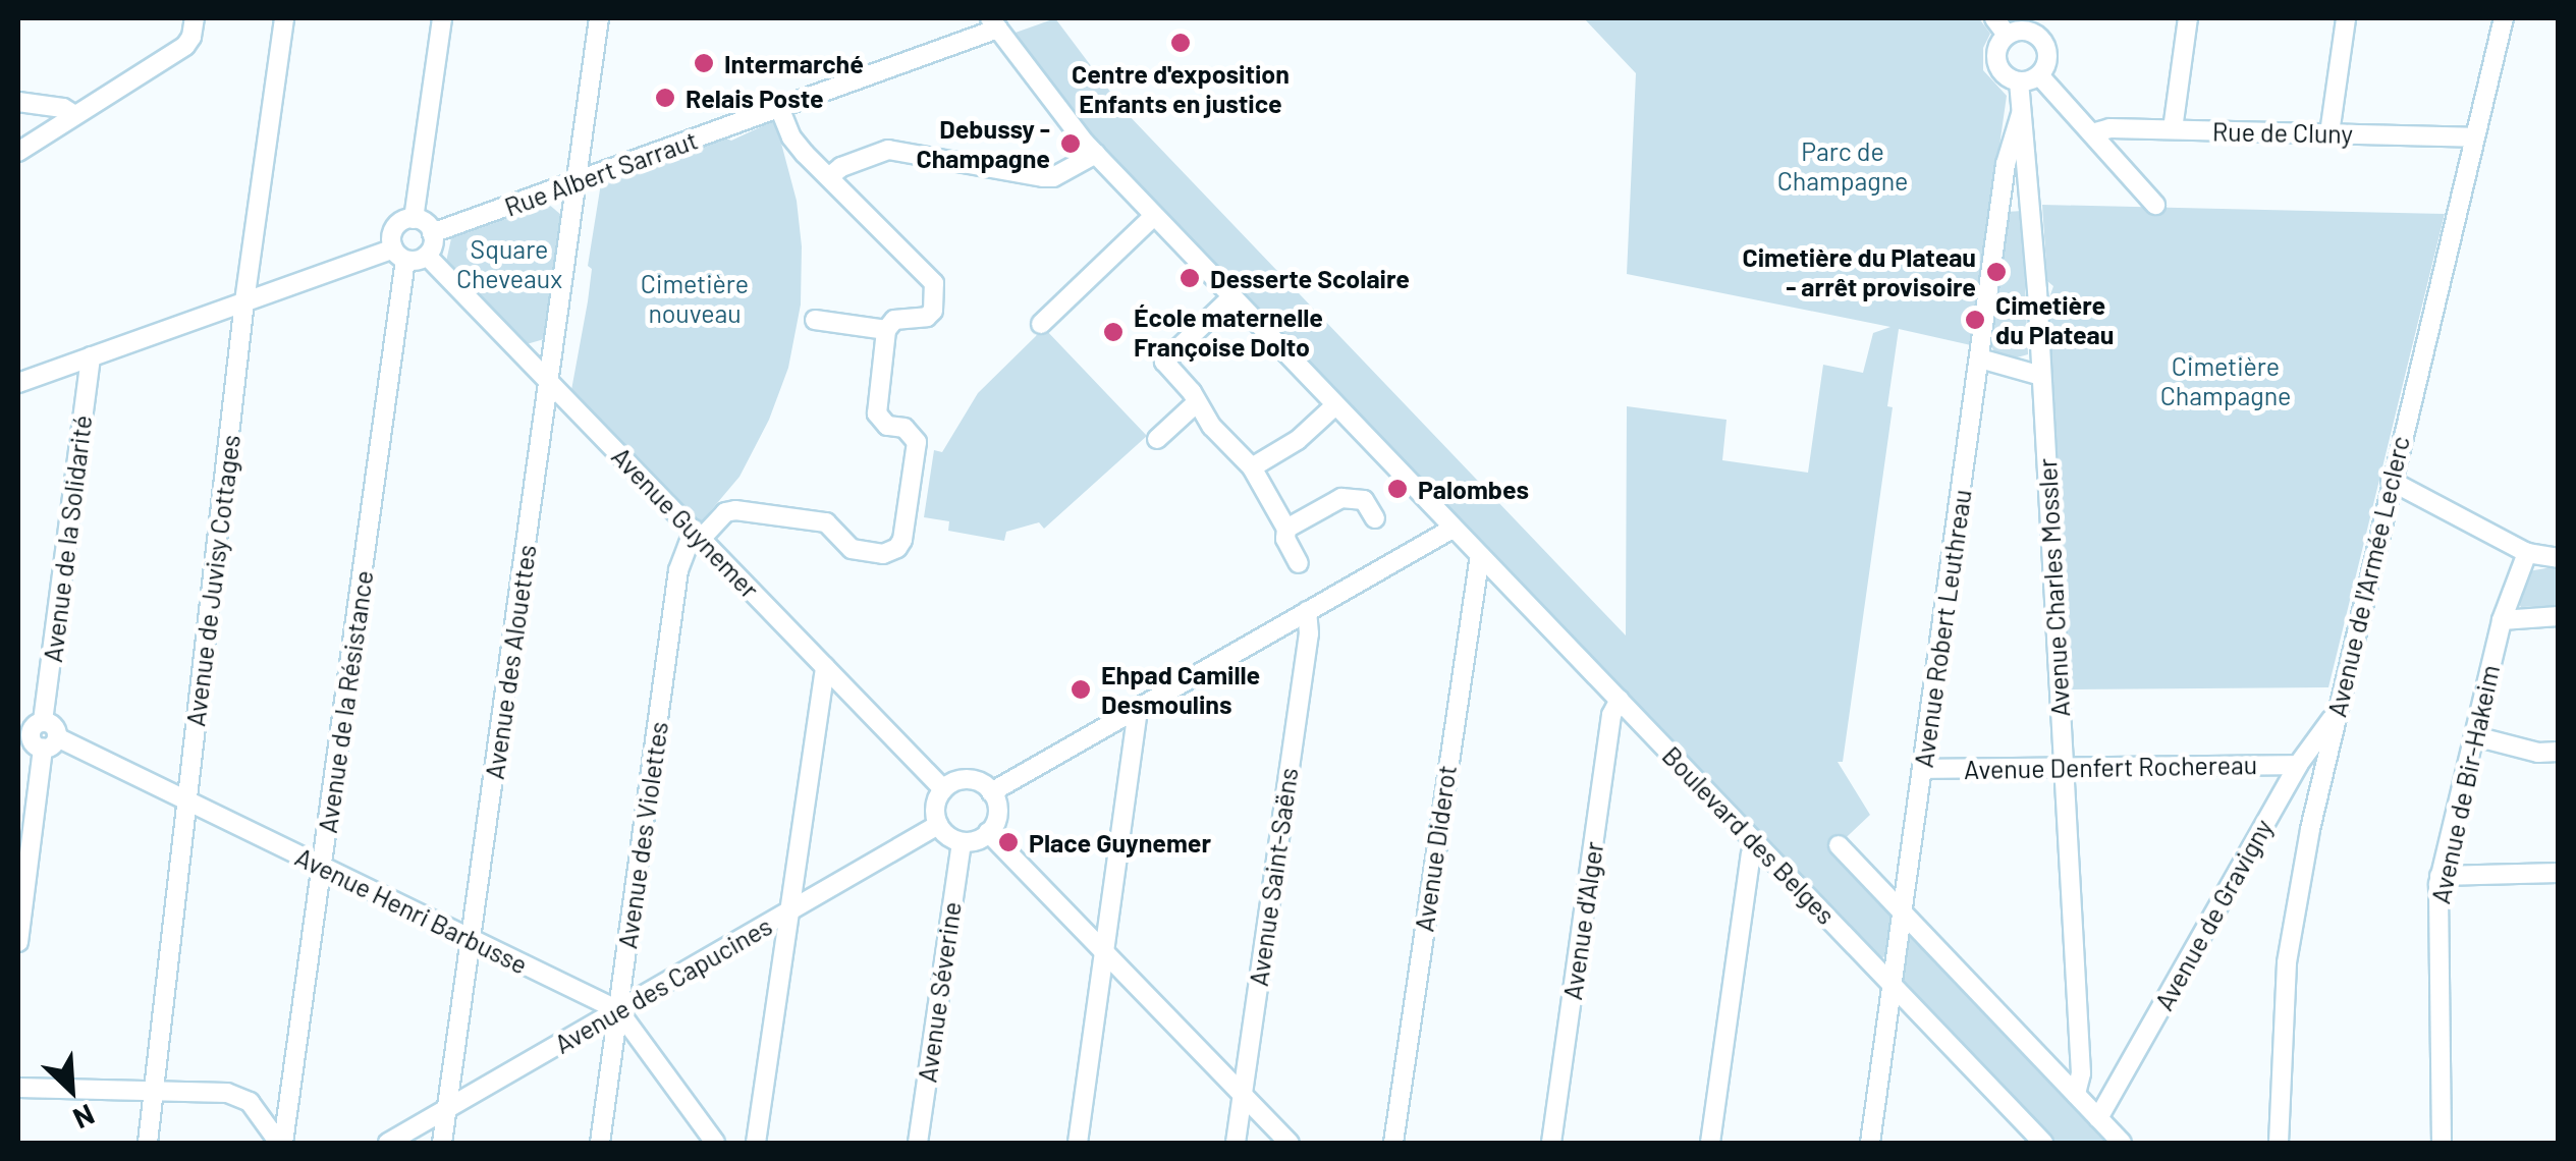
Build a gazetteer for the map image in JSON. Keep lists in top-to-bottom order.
{
  "streets": {
    "street": [
      "Rue de Cluny",
      "Rue Albert Sarraut",
      "Avenue Guynemer",
      "Avenue de la Solidarité",
      "Avenue de l'Armée Leclerc",
      "Avenue de Juvisy Cottages",
      "Avenue Charles Mossler",
      "Avenue Robert Leuthreau",
      "Avenue des Alouettes",
      "Avenue de la Résistance",
      "Avenue Denfert Rochereau",
      "Avenue de Bir-Hakeim",
      "Avenue des Violettes",
      "Boulevard des Belges",
      "Avenue Diderot",
      "Avenue Saint-Saëns",
      "Avenue Henri Barbusse",
      "Avenue de Gravigny",
      "Avenue d'Alger",
      "Avenue des Capucines",
      "Avenue Séverine"
    ]
  },
  "crossings": [
    ["Rue de Cluny", "Avenue de l'Armée Leclerc"],
    ["Rue Albert Sarraut", "Avenue Guynemer"],
    ["Rue Albert Sarraut", "Avenue des Alouettes"],
    ["Rue Albert Sarraut", "Avenue de la Résistance"],
    ["Rue Albert Sarraut", "Boulevard des Belges"],
    ["Avenue Guynemer", "Avenue des Alouettes"],
    ["Avenue Guynemer", "Avenue de la Résistance"],
    ["Avenue Guynemer", "Avenue des Violettes"],
    ["Avenue Guynemer", "Avenue des Capucines"],
    ["Avenue Guynemer", "Avenue Séverine"],
    ["Avenue de la Solidarité", "Avenue Henri Barbusse"],
    ["Avenue de l'Armée Leclerc", "Avenue de Gravigny"],
    ["Avenue de Juvisy Cottages", "Avenue Henri Barbusse"],
    ["Avenue Charles Mossler", "Avenue Robert Leuthreau"],
    ["Avenue Charles Mossler", "Avenue Denfert Rochereau"],
    ["Avenue Robert Leuthreau", "Avenue Denfert Rochereau"],
    ["Avenue Robert Leuthreau", "Boulevard des Belges"],
    ["Avenue des Alouettes", "Avenue Henri Barbusse"],
    ["Avenue des Alouettes", "Avenue des Capucines"],
    ["Avenue de la Résistance", "Avenue Henri Barbusse"],
    ["Avenue Denfert Rochereau", "Avenue de Gravigny"],
    ["Avenue des Violettes", "Avenue Henri Barbusse"],
    ["Avenue des Violettes", "Avenue des Capucines"],
    ["Boulevard des Belges", "Avenue Diderot"],
    ["Boulevard des Belges", "Avenue d'Alger"],
    ["Avenue Henri Barbusse", "Avenue des Capucines"],
    ["Avenue des Capucines", "Avenue Séverine"]
  ],
  "parks": [
    "Parc de Champagne",
    "Square Cheveaux",
    "Cimetière nouveau",
    "Cimetière Champagne"
  ],
  "places": [
    "Centre d'exposition Enfants en justice",
    "Intermarché",
    "Relais Poste",
    "Debussy - Champagne",
    "Cimetière du Plateau - arrêt provisoire",
    "Desserte Scolaire",
    "Cimetière du Plateau",
    "École maternelle Françoise Dolto",
    "Palombes",
    "Ehpad Camille Desmoulins",
    "Place Guynemer"
  ],
  "north": "bottom right"
}
